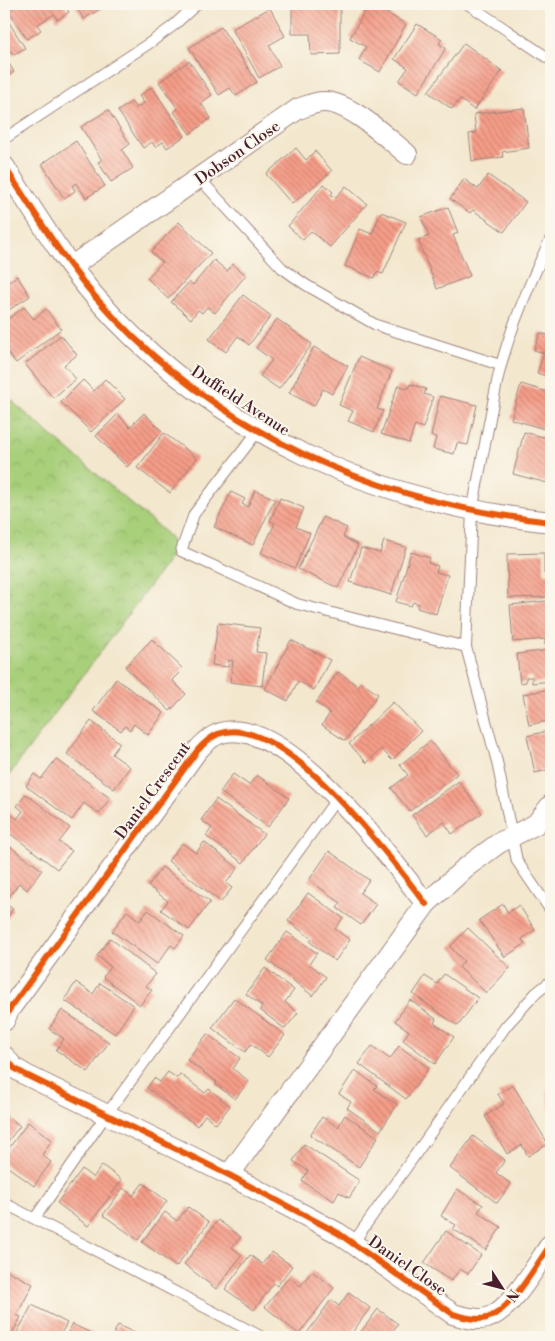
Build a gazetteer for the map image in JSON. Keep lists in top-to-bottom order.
{
  "streets": {
    "street": [
      "Dobson Close",
      "Duffield Avenue",
      "Daniel Crescent",
      "Daniel Close"
    ]
  },
  "crossings": [
    ["Dobson Close", "Duffield Avenue"]
  ],
  "north": "bottom right"
}
